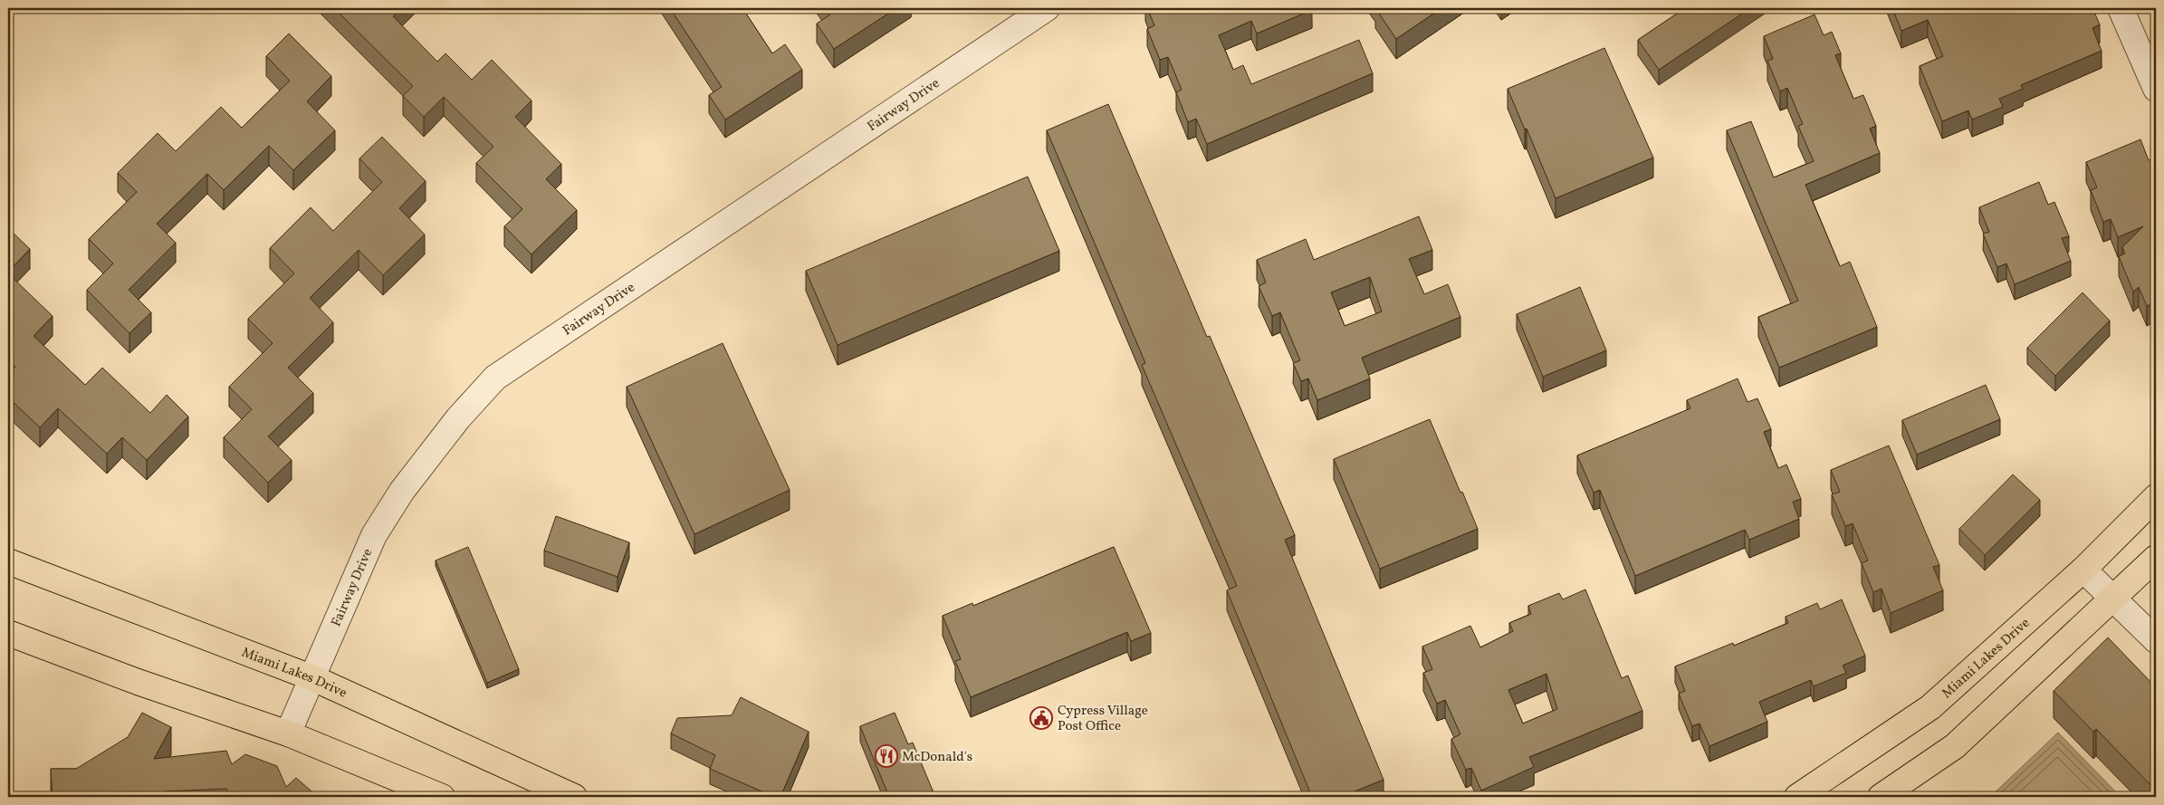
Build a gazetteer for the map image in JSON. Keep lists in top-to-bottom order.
{
  "streets": {
    "main road": ["Miami Lakes Drive"],
    "street": ["Fairway Drive"]
  },
  "crossings": [
    ["Fairway Drive", "Miami Lakes Drive"]
  ],
  "places": {
    "public building": ["Cypress Village Post Office"],
    "restaurant": ["McDonald's"]
  }
}
